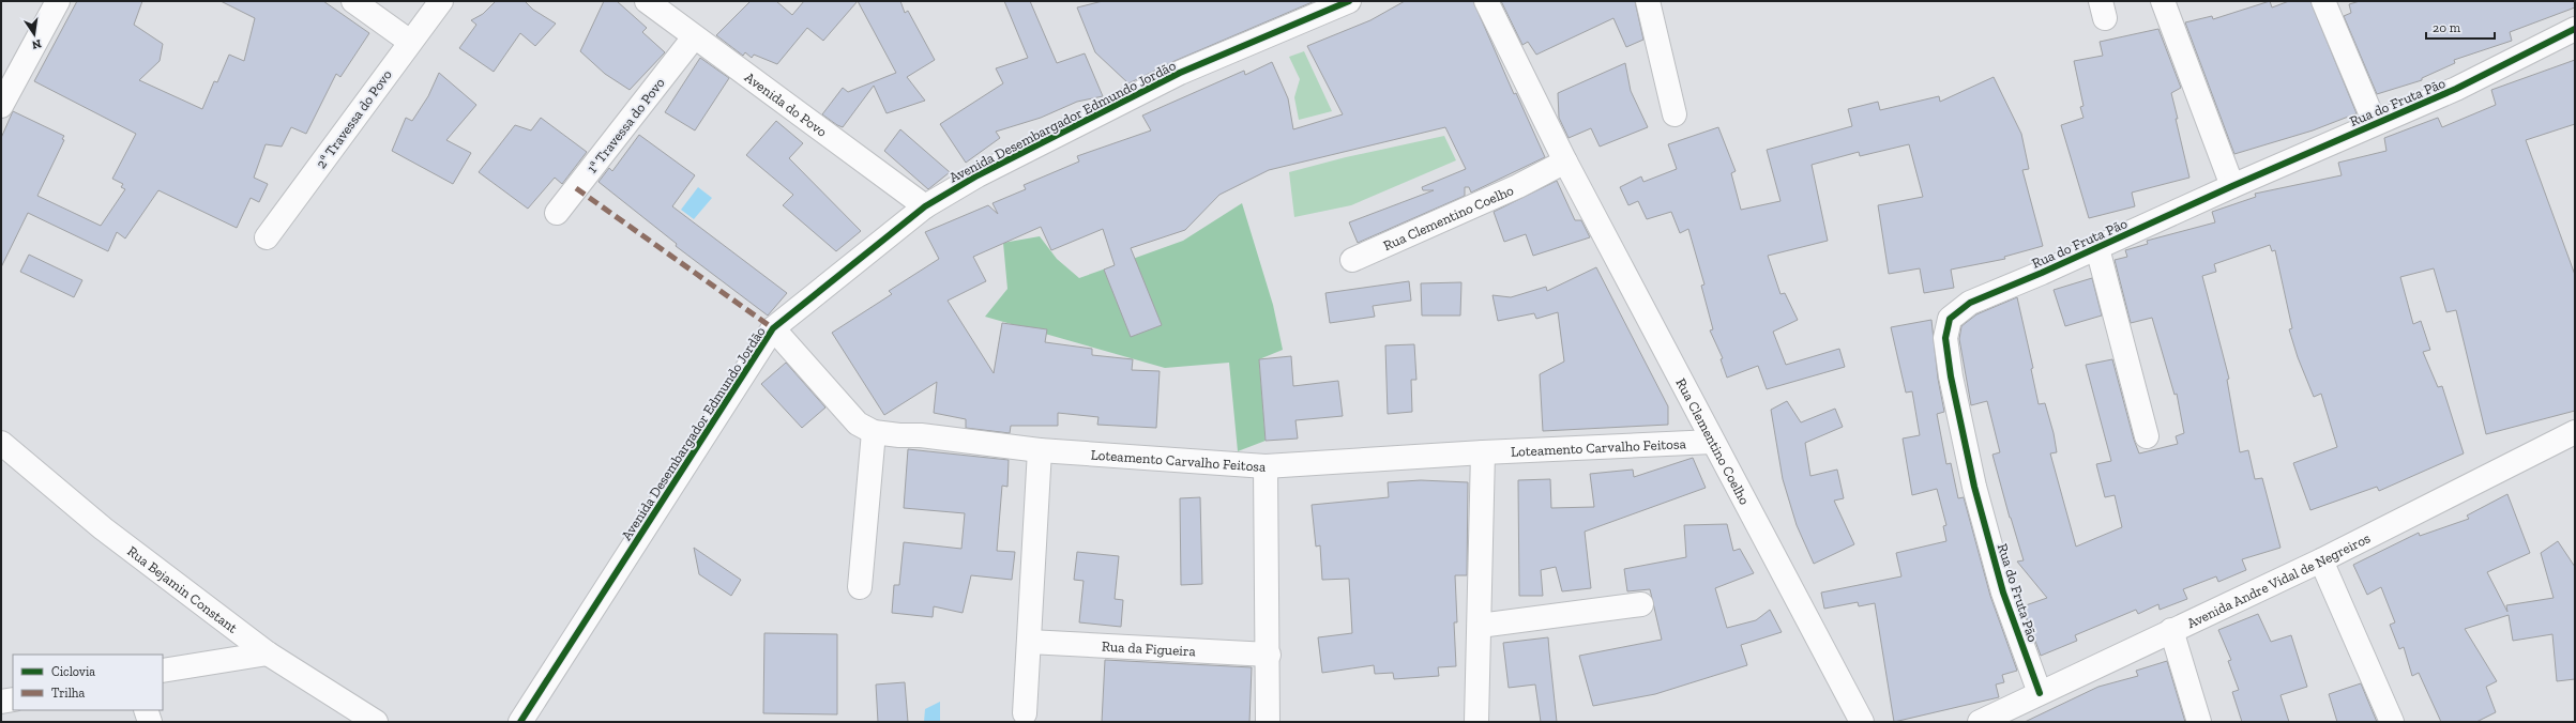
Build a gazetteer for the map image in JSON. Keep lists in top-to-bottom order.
{
  "streets": {
    "street": [
      "Rua do Fruta Pão",
      "Avenida do Povo",
      "2ª Travessa do Povo",
      "Avenida Desembargador Edmundo Jordão",
      "1ª Travessa do Povo",
      "Rua Clementino Coelho",
      "Loteamento Carvalho Feitosa",
      "Avenida Andre Vidal de Negreiros",
      "Rua Bejamin Constant",
      "Rua da Figueira"
    ]
  },
  "crossings": [
    ["Rua do Fruta Pão", "Avenida Andre Vidal de Negreiros"],
    ["Avenida do Povo", "Avenida Desembargador Edmundo Jordão"],
    ["Avenida do Povo", "1ª Travessa do Povo"],
    ["Avenida Desembargador Edmundo Jordão", "Loteamento Carvalho Feitosa"],
    ["Rua Clementino Coelho", "Loteamento Carvalho Feitosa"]
  ],
  "legend": ["Ciclovia", "Trilha"],
  "scale_bar": "20 m",
  "north": "bottom"
}
